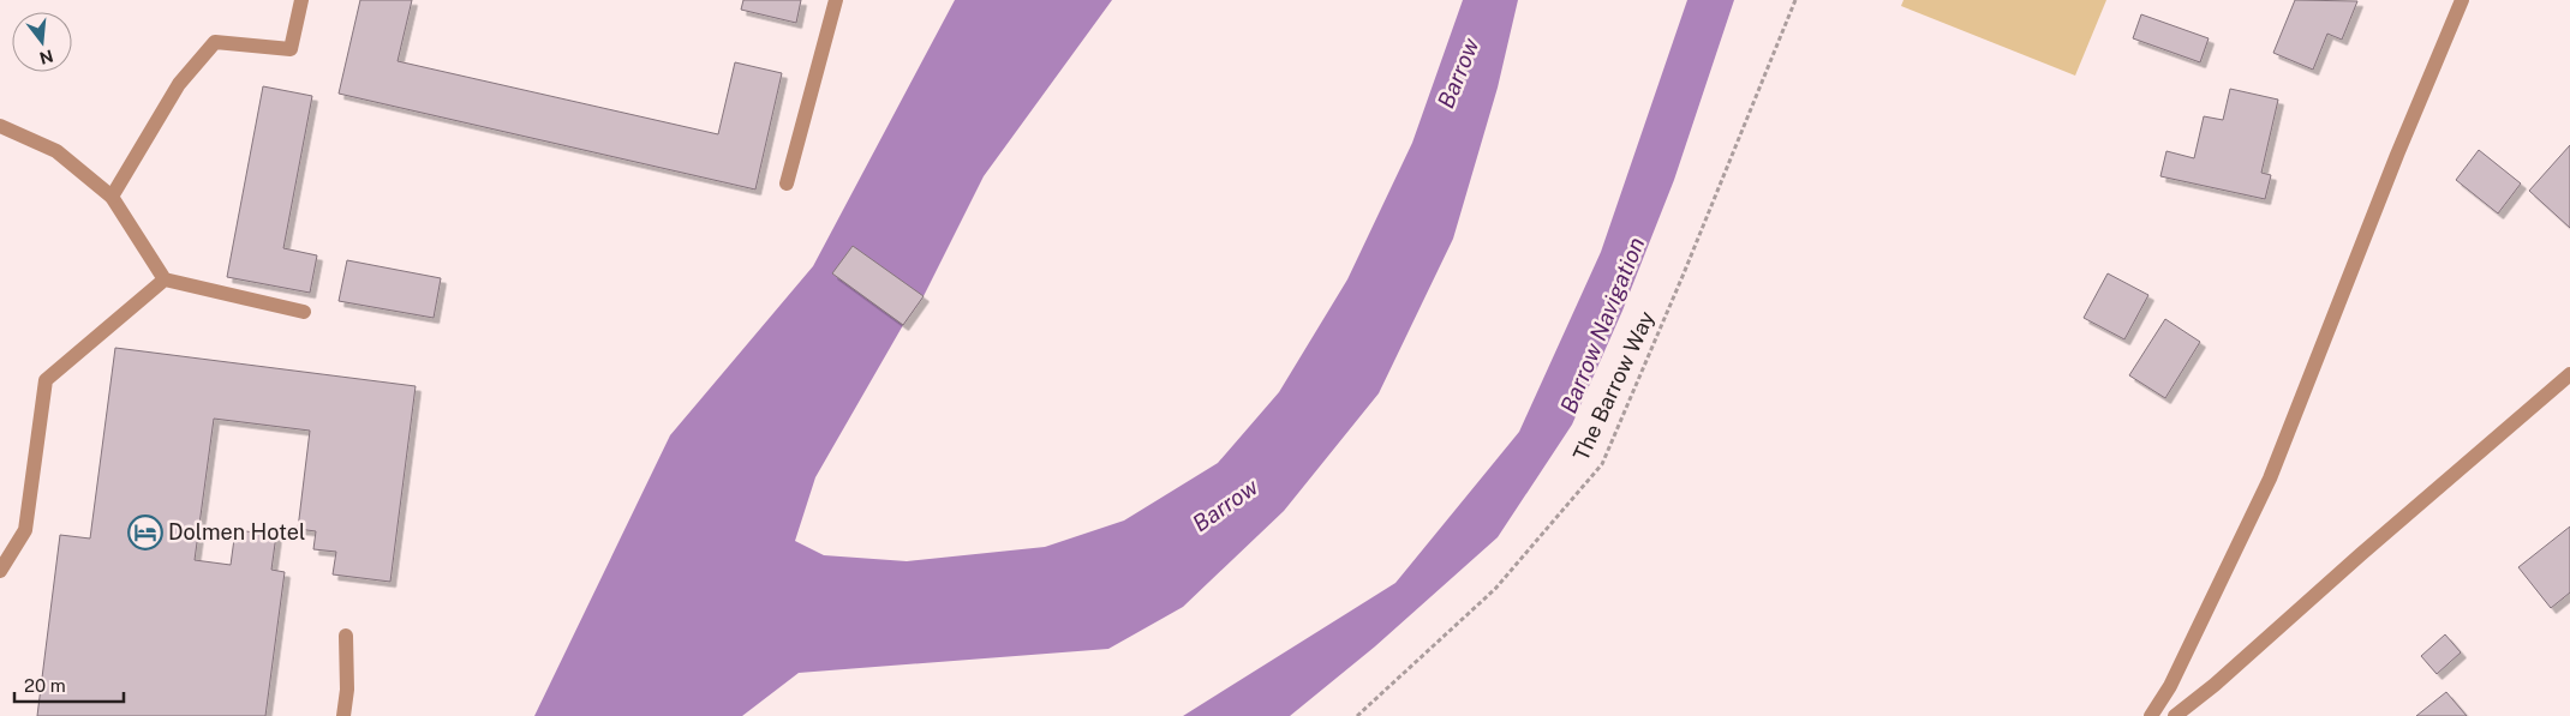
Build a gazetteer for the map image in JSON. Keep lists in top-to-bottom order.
{
  "streets": {
    "path": ["The Barrow Way"]
  },
  "water": ["Barrow", "Barrow Navigation"],
  "places": {
    "hotel": ["Dolmen Hotel"]
  },
  "scale_bar": "20 m",
  "north": "bottom"
}
